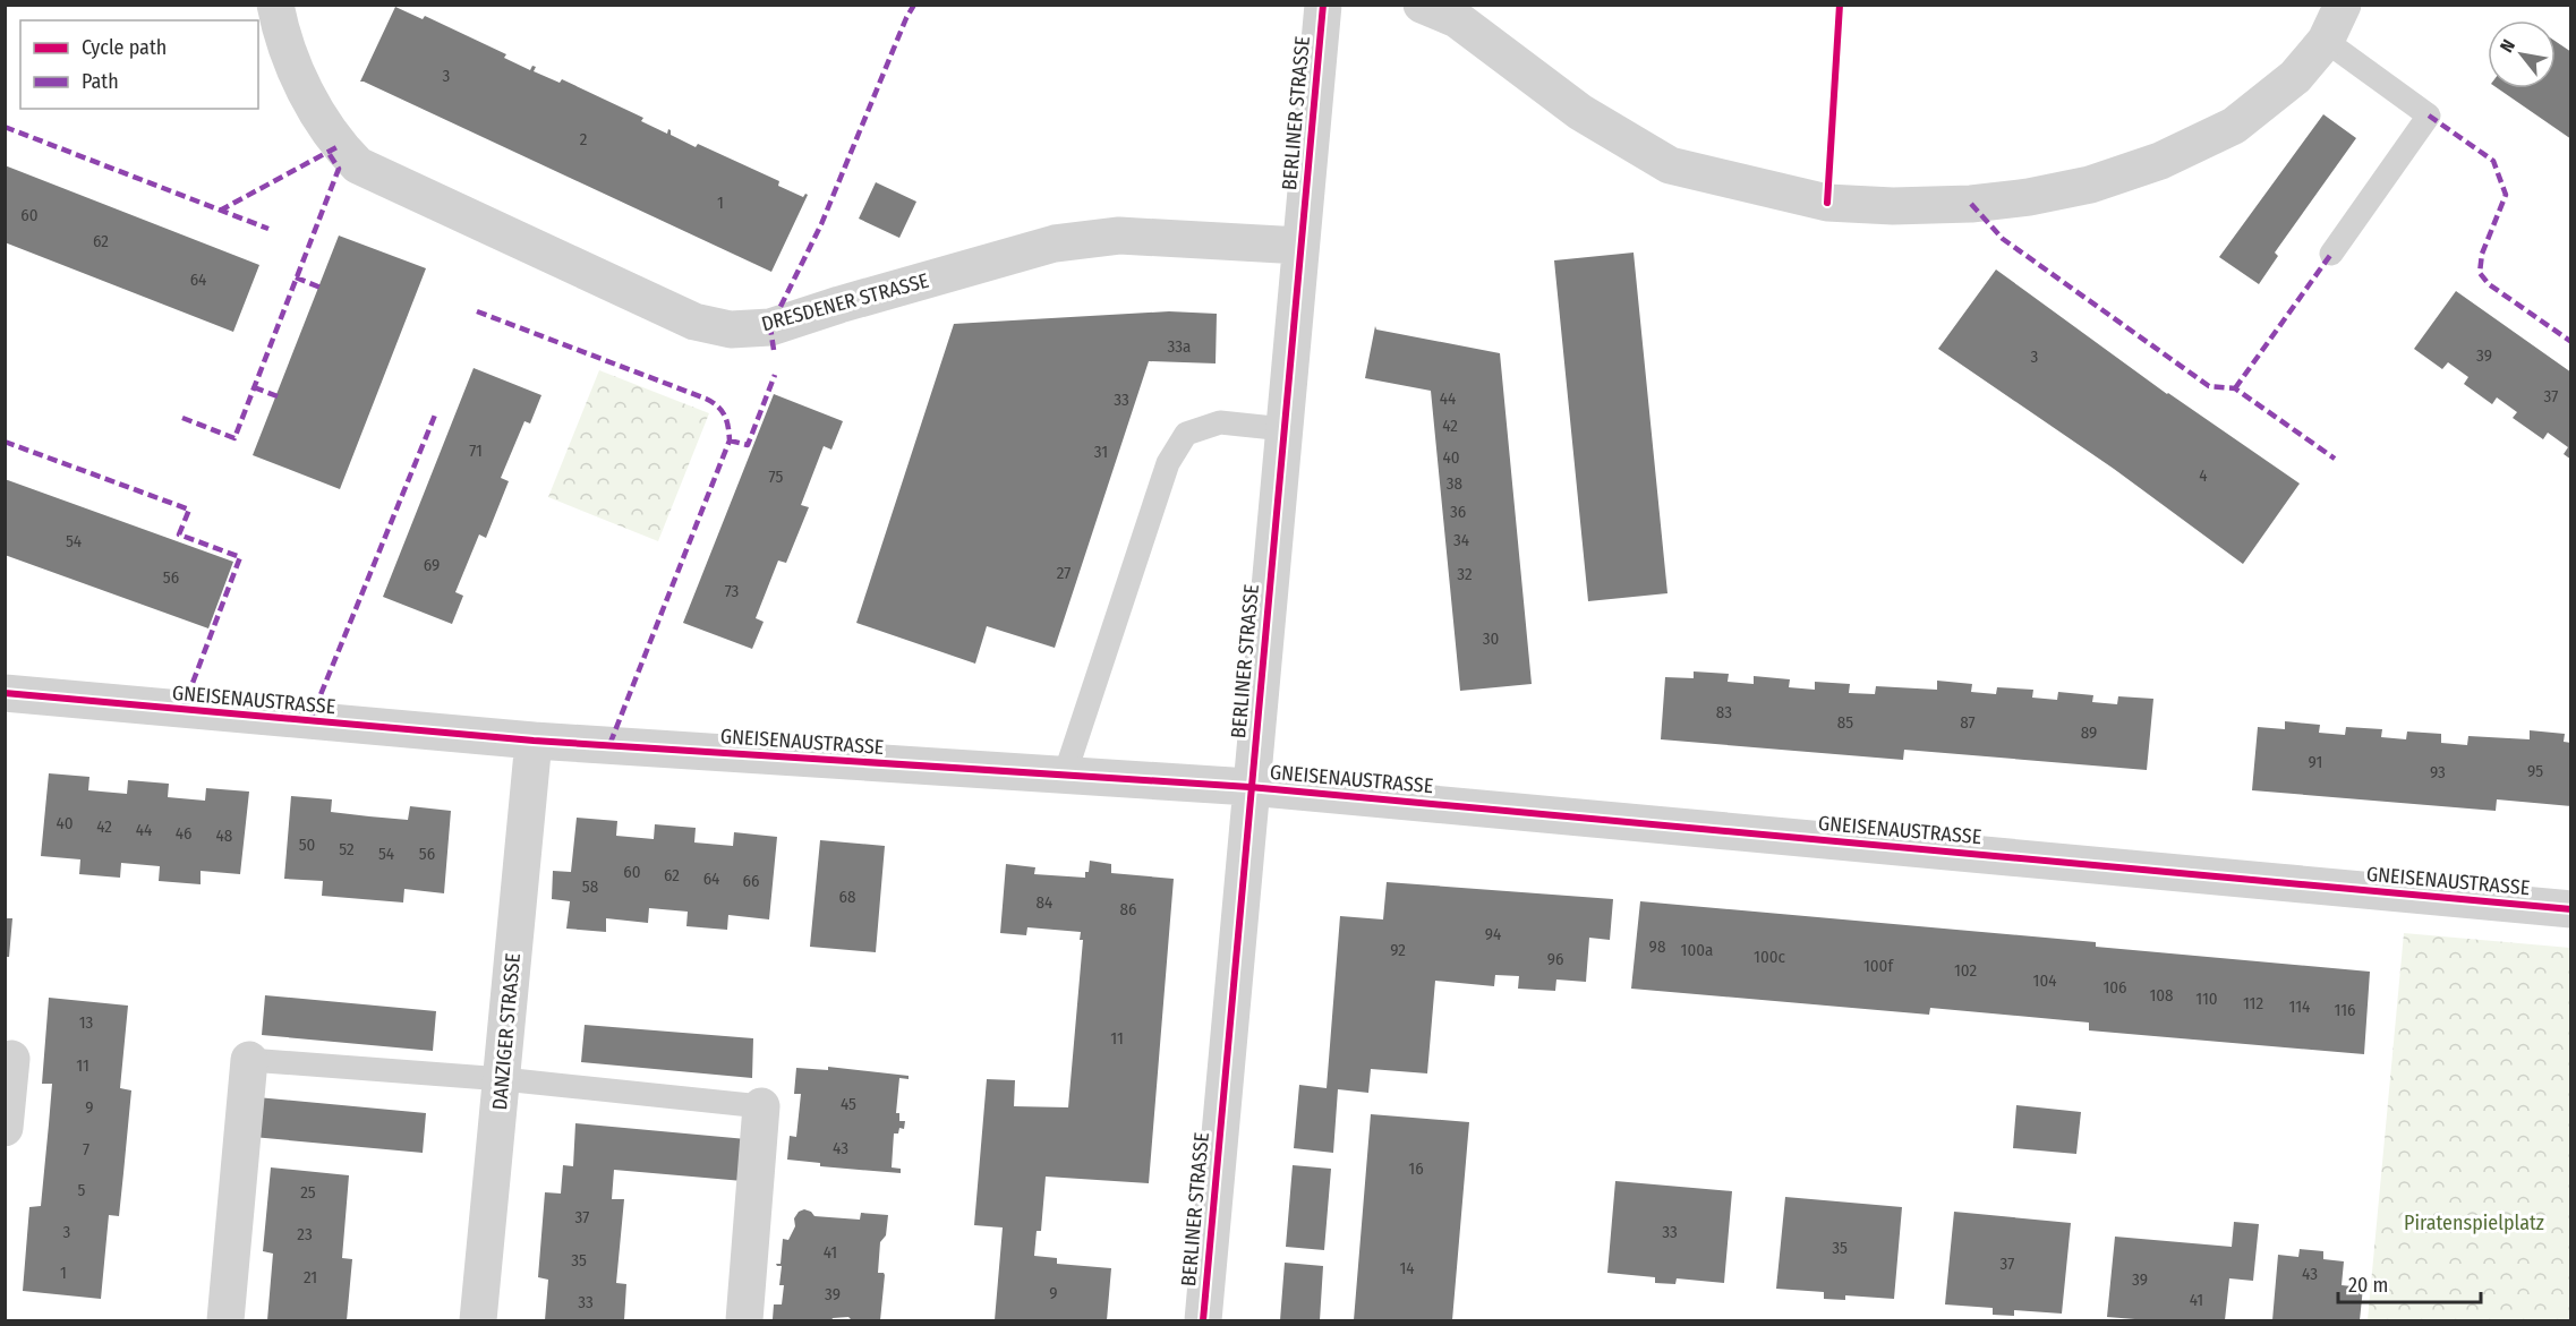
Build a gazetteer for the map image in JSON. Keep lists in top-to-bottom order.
{
  "streets": {
    "street": [
      "BERLINER STRASSE",
      "DRESDENER STRASSE",
      "GNEISENAUSTRASSE",
      "DANZIGER STRASSE"
    ]
  },
  "crossings": [
    ["BERLINER STRASSE", "DRESDENER STRASSE"],
    ["BERLINER STRASSE", "GNEISENAUSTRASSE"],
    ["GNEISENAUSTRASSE", "DANZIGER STRASSE"]
  ],
  "parks": ["Piratenspielplatz"],
  "house_numbers": [
    "3",
    "2",
    "1",
    "60",
    "62",
    "64",
    "33a",
    "39",
    "3",
    "37",
    "44",
    "33",
    "42",
    "71",
    "31",
    "40",
    "4",
    "75",
    "38",
    "36",
    "34",
    "54",
    "69",
    "27",
    "32",
    "56",
    "73",
    "30",
    "83",
    "85",
    "87",
    "89",
    "91",
    "95",
    "93",
    "40",
    "42",
    "44",
    "46",
    "48",
    "50",
    "52",
    "54",
    "56",
    "60",
    "62",
    "64",
    "66",
    "58",
    "68",
    "84",
    "86",
    "94",
    "98",
    "92",
    "100a",
    "100c",
    "96",
    "100f",
    "102",
    "104",
    "106",
    "108",
    "110",
    "112",
    "114",
    "116",
    "13",
    "11",
    "11",
    "45",
    "9",
    "43",
    "7",
    "16",
    "5",
    "25",
    "37",
    "3",
    "33",
    "23",
    "35",
    "41",
    "35",
    "37",
    "14",
    "1",
    "43",
    "21",
    "39",
    "9",
    "39",
    "41",
    "33"
  ],
  "legend": ["Cycle path", "Path"],
  "scale_bar": "20 m",
  "north": "top left"
}
